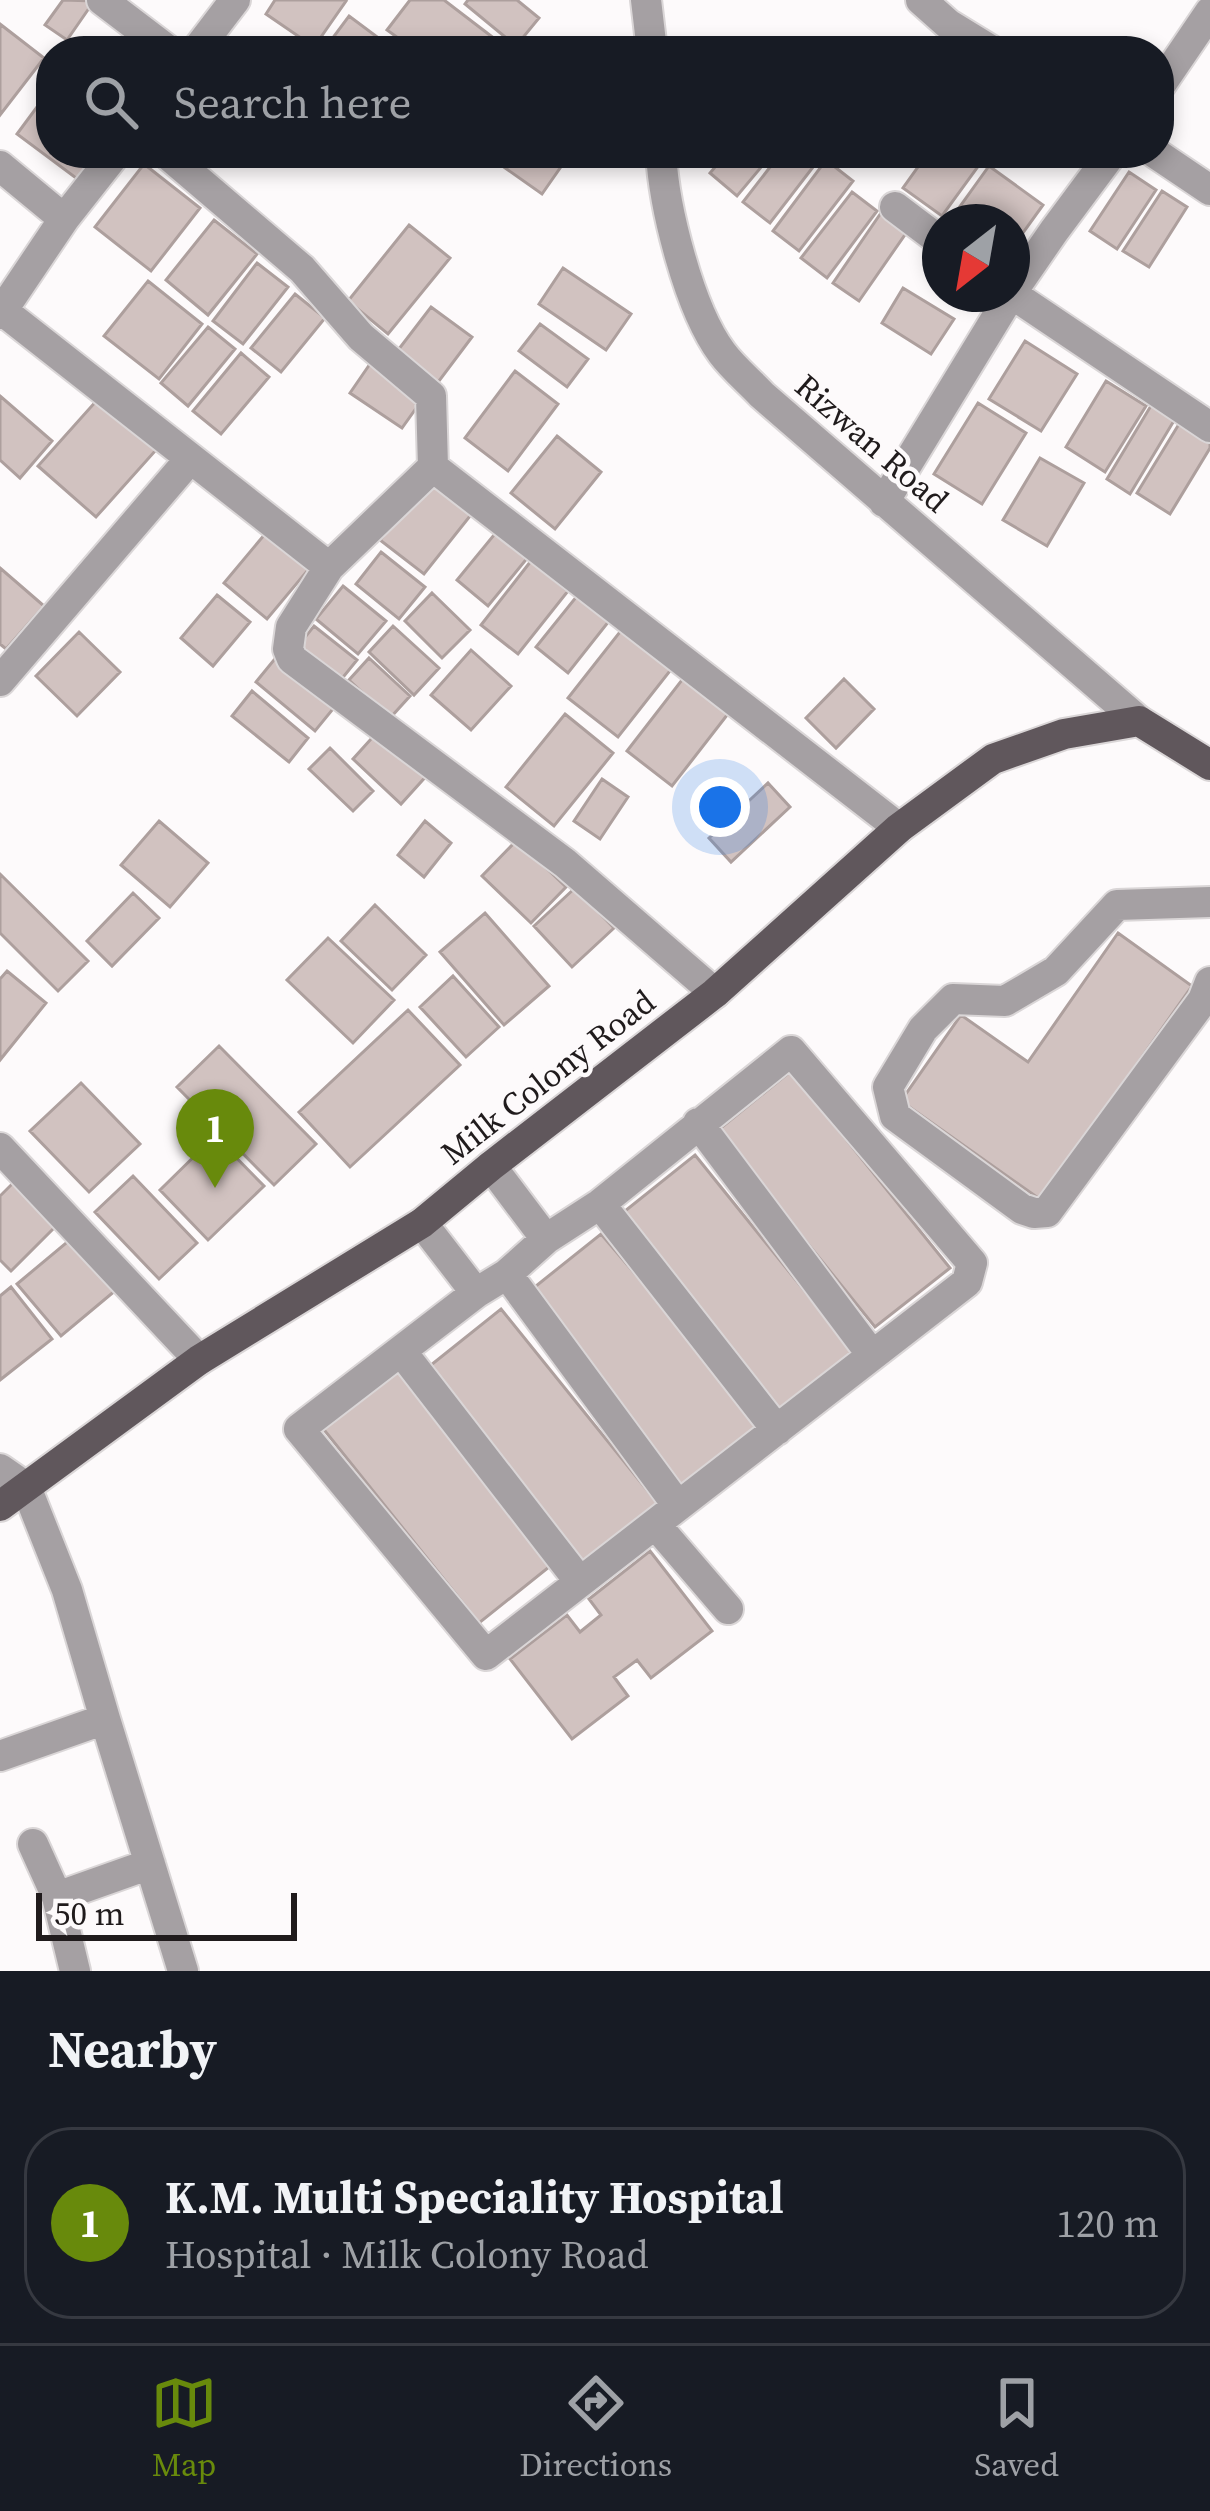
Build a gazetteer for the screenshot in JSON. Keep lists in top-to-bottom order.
{
  "streets": {
    "main road": ["Milk Colony Road"],
    "street": ["Rizwan Road"]
  },
  "crossings": [
    ["Rizwan Road", "Milk Colony Road"]
  ],
  "scale_bar": "50 m",
  "north": "bottom left",
  "page": {
    "search": "Search here",
    "pins": "1",
    "scale": "50 m",
    "heading": "Nearby",
    "list": [
      {
        "mark": "1",
        "name": "K.M. Multi Speciality Hospital",
        "note": "Hospital · Milk Colony Road",
        "value": "120 m"
      }
    ],
    "nav": ["Map", "Directions", "Saved"]
  }
}
